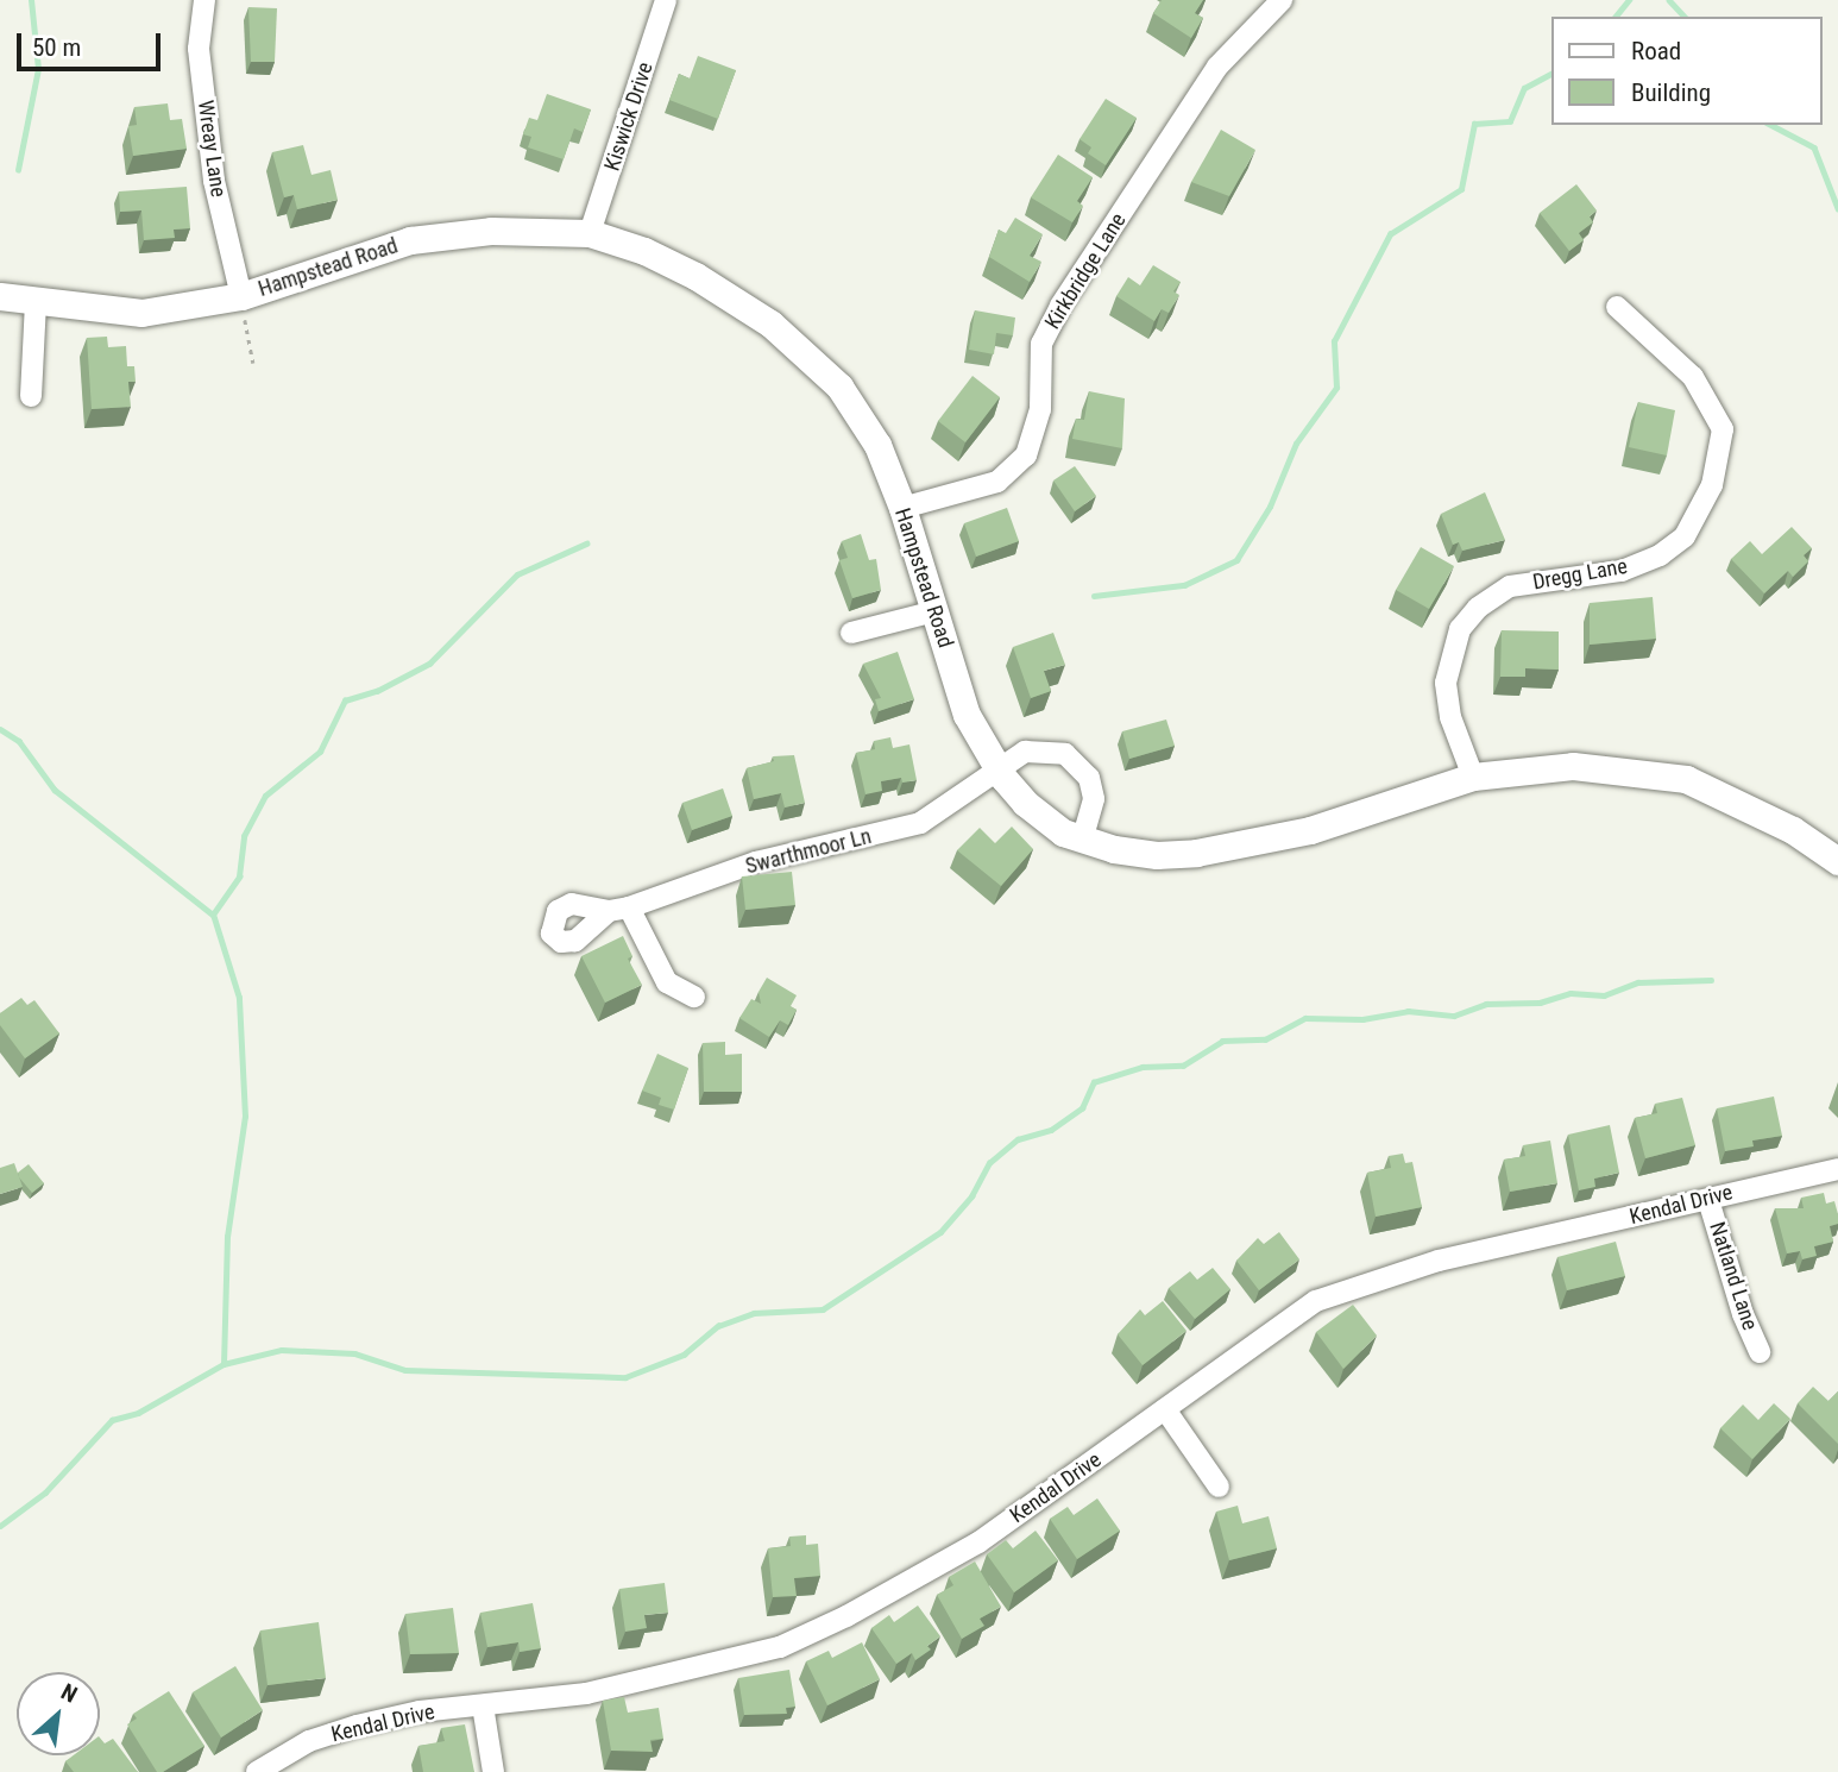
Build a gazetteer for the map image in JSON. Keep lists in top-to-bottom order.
{
  "streets": {
    "street": [
      "Kiswick Drive",
      "Wreay Lane",
      "Hampstead Road",
      "Kirkbridge Lane",
      "Dregg Lane",
      "Swarthmoor Ln",
      "Kendal Drive",
      "Natland Lane"
    ]
  },
  "crossings": [
    ["Kiswick Drive", "Hampstead Road"],
    ["Wreay Lane", "Hampstead Road"],
    ["Hampstead Road", "Kirkbridge Lane"],
    ["Hampstead Road", "Dregg Lane"],
    ["Hampstead Road", "Swarthmoor Ln"],
    ["Kendal Drive", "Natland Lane"]
  ],
  "legend": ["Road", "Building"],
  "scale_bar": "50 m",
  "north": "top right"
}
